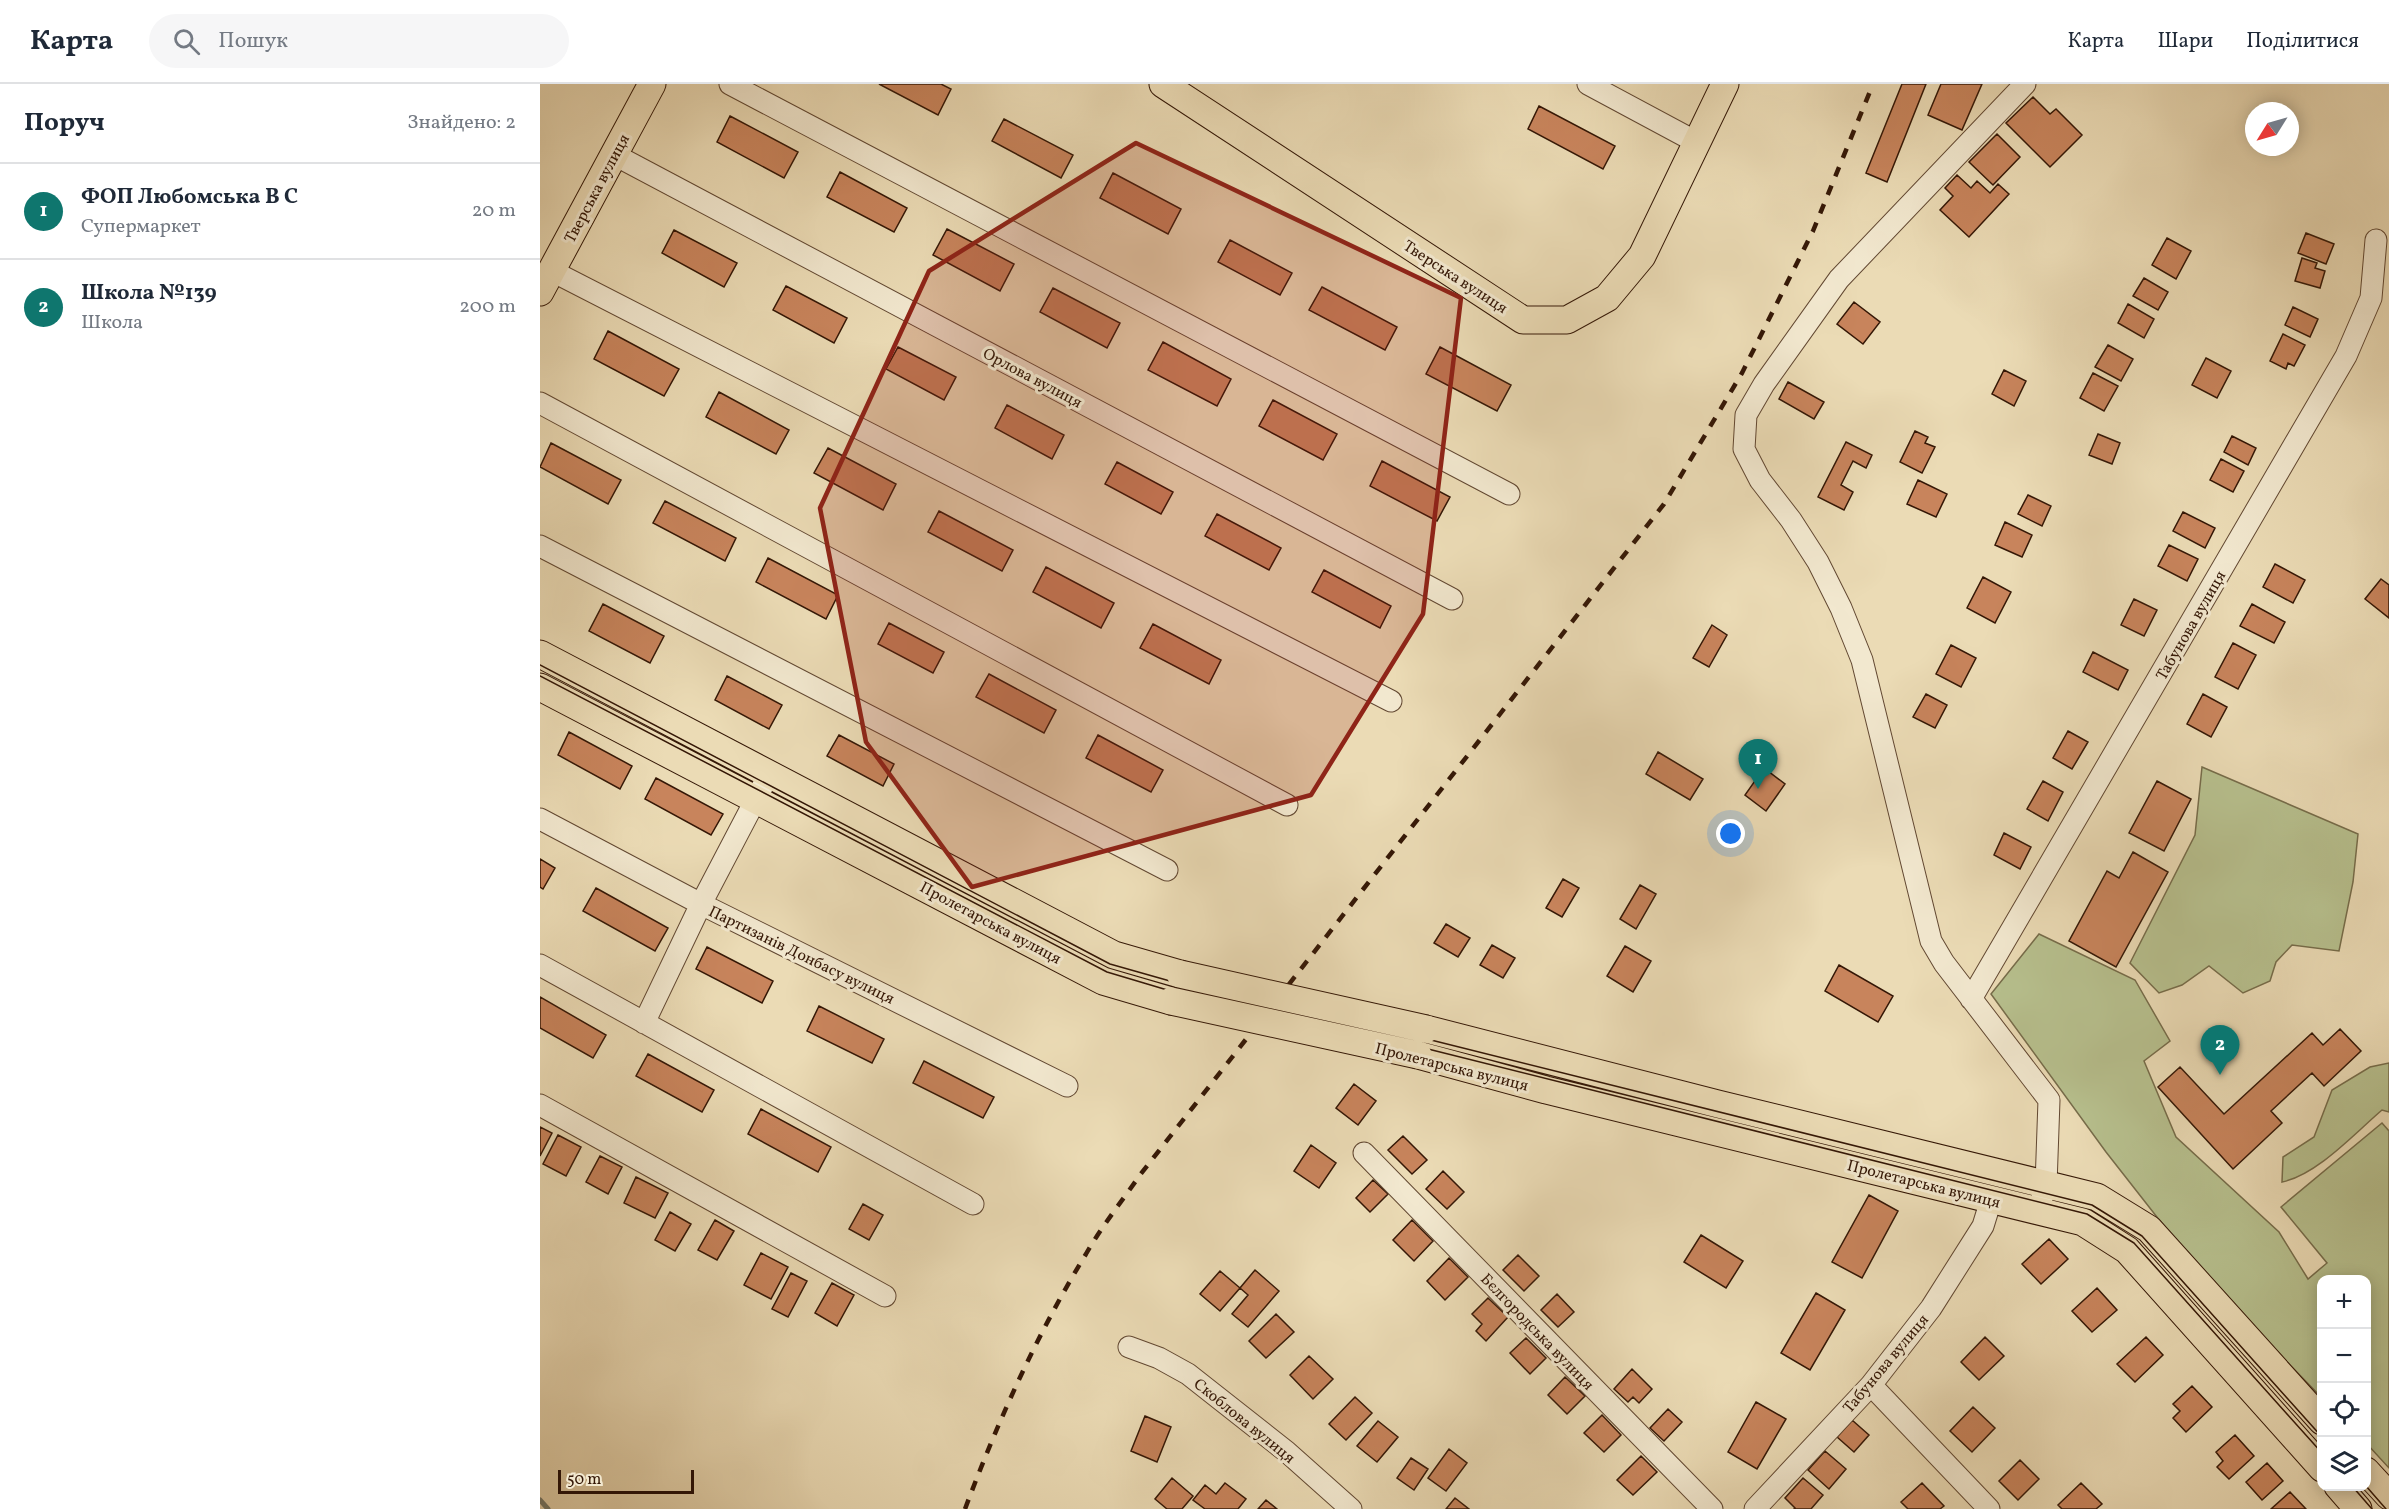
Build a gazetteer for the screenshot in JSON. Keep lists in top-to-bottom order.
{
  "streets": {
    "main road": ["Тверська вулиця", "Пролетарська вулиця"],
    "street": [
      "Орлова вулиця",
      "Табунова вулиця",
      "Партизанів Донбасу вулиця",
      "Бєлгородська вулиця",
      "Скоблова вулиця"
    ]
  },
  "crossings": [
    ["Тверська вулиця", "Орлова вулиця"],
    ["Табунова вулиця", "Пролетарська вулиця"]
  ],
  "scale_bar": "50 m",
  "north": "bottom left",
  "page": {
    "header": "Карта",
    "search": "Пошук",
    "nav": ["Карта", "Шари", "Поділитися"],
    "heading": ["Поруч", "Знайдено: 2"],
    "list": [
      {
        "mark": "1",
        "name": "ФОП Любомська В С",
        "note": "Супермаркет",
        "value": "20 m"
      },
      {
        "mark": "2",
        "name": "Школа №139",
        "note": "Школа",
        "value": "200 m"
      }
    ],
    "pins": ["1", "2"],
    "map_buttons": ["+", "−"],
    "scale": "50 m"
  }
}
